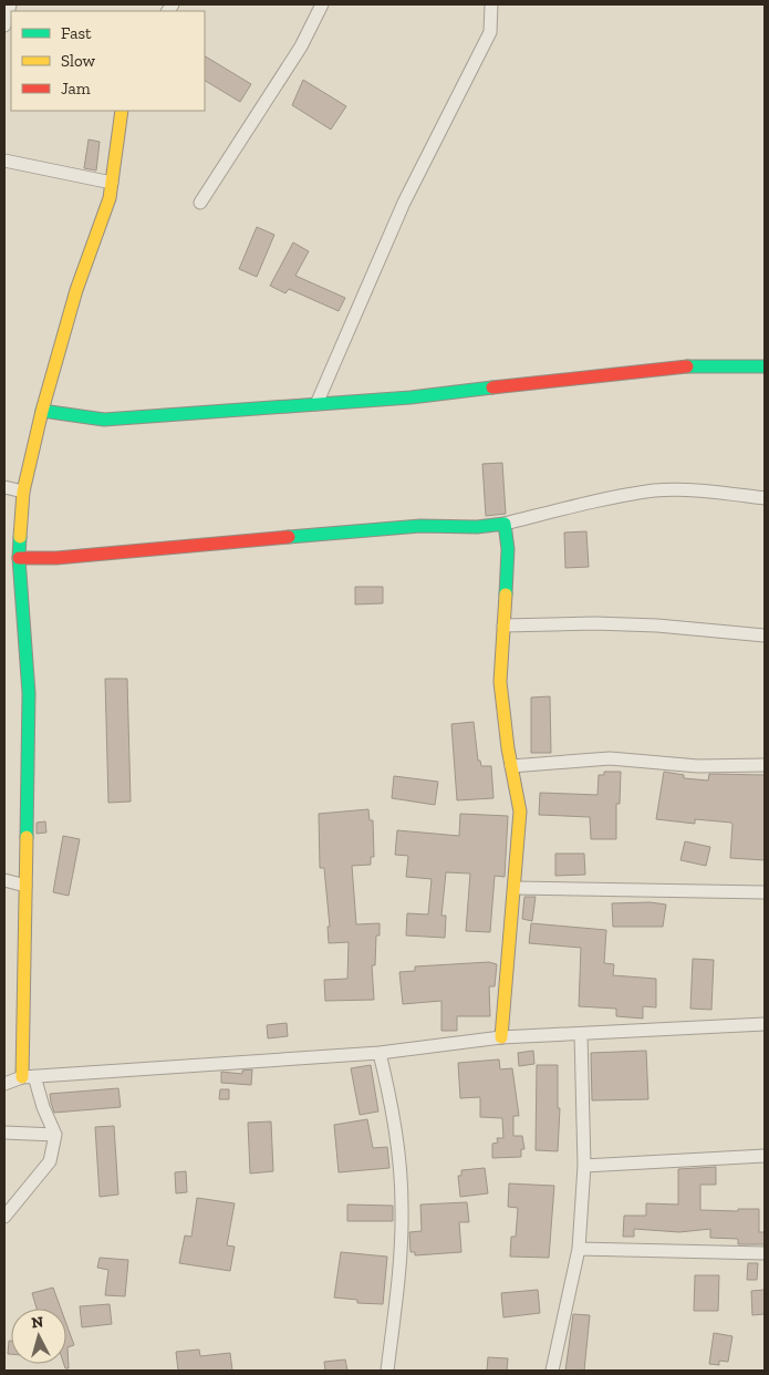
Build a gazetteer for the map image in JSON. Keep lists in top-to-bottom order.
{
  "legend": ["Fast", "Slow", "Jam"],
  "north": "top"
}
